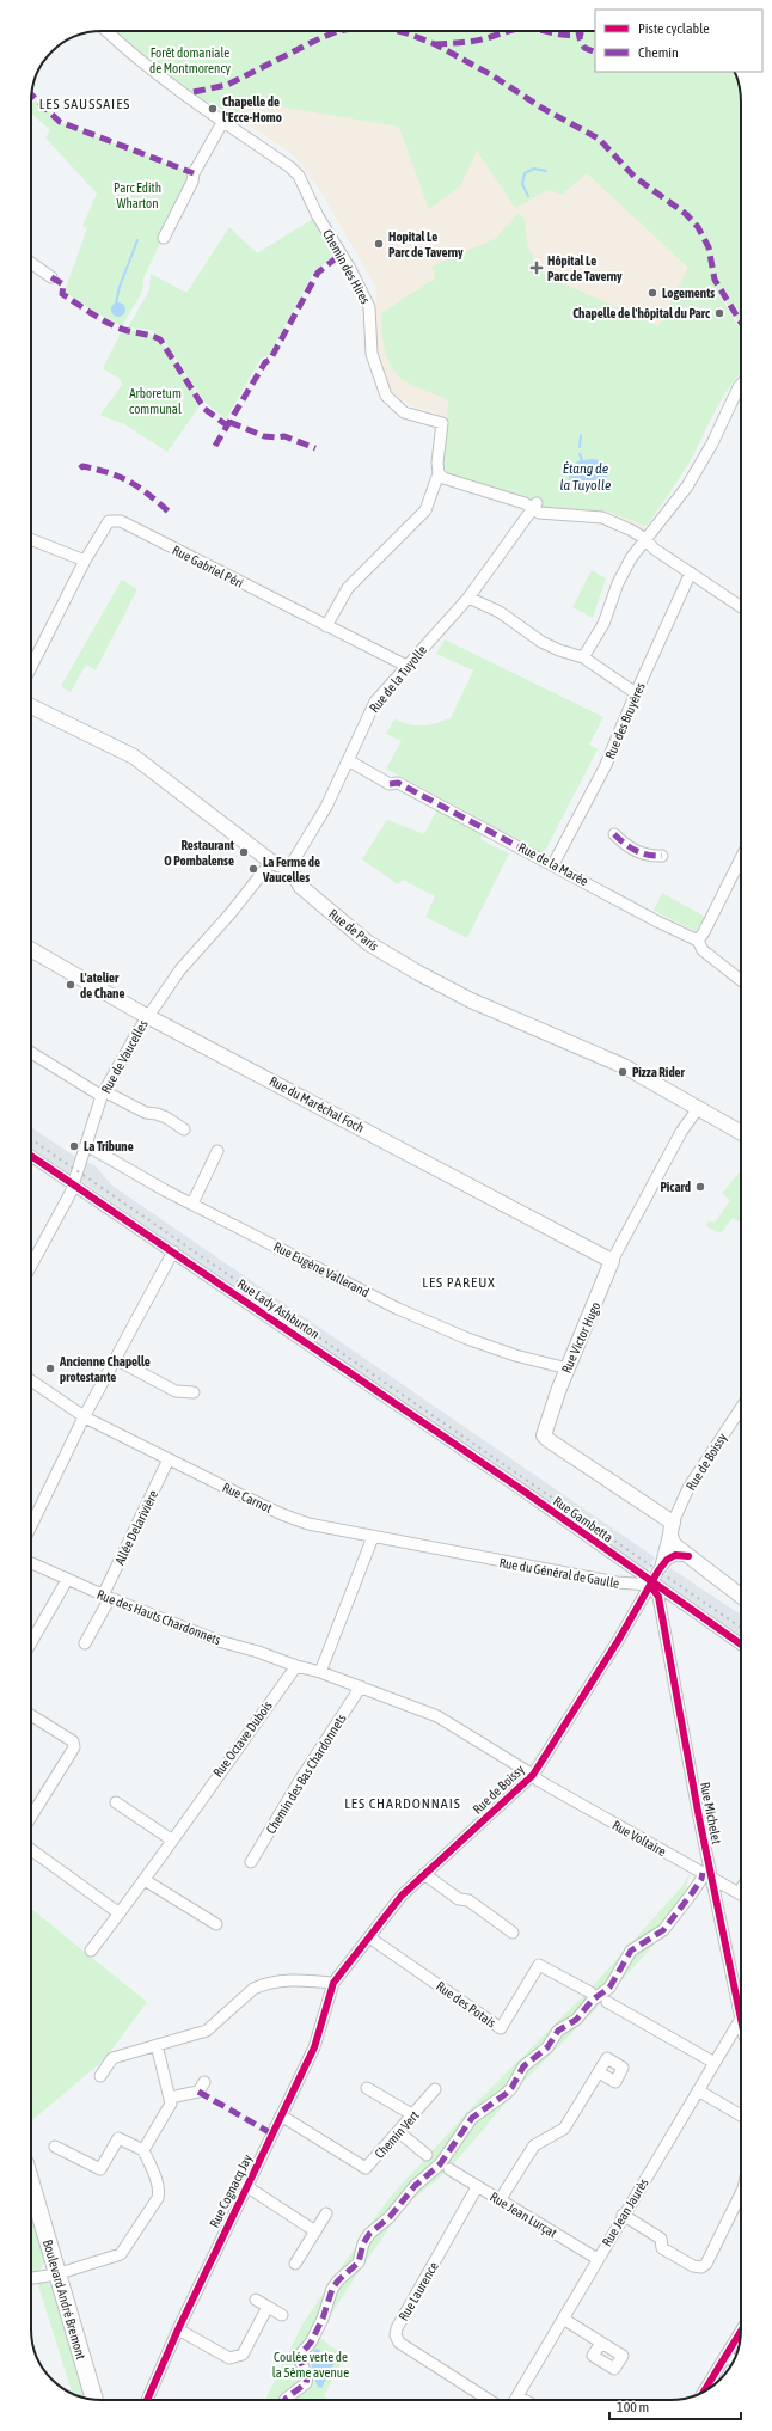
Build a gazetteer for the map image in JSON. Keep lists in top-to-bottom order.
{
  "streets": {
    "main road": ["Boulevard André Bremont"],
    "street": [
      "Chemin des Hires",
      "Rue Gabriel Péri",
      "Rue de la Tuyolle",
      "Rue des Bruyères",
      "Rue de la Marée",
      "Rue de Paris",
      "Rue de Vaucelles",
      "Rue du Maréchal Foch",
      "Rue Eugène Vallerand",
      "Rue Lady Ashburton",
      "Rue Victor Hugo",
      "Rue de Boissy",
      "Rue Carnot",
      "Rue Gambetta",
      "Allée Delarivière",
      "Rue du Général de Gaulle",
      "Rue des Hauts Chardonnets",
      "Rue Octave Dubois",
      "Chemin des Bas Chardonnets",
      "Rue Michelet",
      "Rue Voltaire",
      "Rue des Potais",
      "Chemin Vert",
      "Rue Cognacq Jay",
      "Rue Jean Jaurès",
      "Rue Jean Lurçat",
      "Rue Laurence"
    ]
  },
  "crossings": [
    ["Chemin des Hires", "Rue Gabriel Péri"],
    ["Rue Gabriel Péri", "Rue de la Tuyolle"],
    ["Rue de la Tuyolle", "Rue de la Marée"],
    ["Rue de la Tuyolle", "Rue de Paris"],
    ["Rue des Bruyères", "Rue de la Marée"],
    ["Rue de Paris", "Rue Victor Hugo"],
    ["Rue de Vaucelles", "Rue du Maréchal Foch"],
    ["Rue de Vaucelles", "Rue Eugène Vallerand"],
    ["Rue de Vaucelles", "Rue Lady Ashburton"],
    ["Rue du Maréchal Foch", "Rue Victor Hugo"],
    ["Rue Eugène Vallerand", "Rue Victor Hugo"],
    ["Rue Lady Ashburton", "Rue Gambetta"],
    ["Rue Victor Hugo", "Rue de Boissy"],
    ["Rue de Boissy", "Rue Gambetta"],
    ["Rue de Boissy", "Rue du Général de Gaulle"],
    ["Rue de Boissy", "Rue Michelet"],
    ["Rue de Boissy", "Rue Voltaire"],
    ["Rue de Boissy", "Rue des Potais"],
    ["Rue de Boissy", "Rue Cognacq Jay"],
    ["Rue Carnot", "Allée Delarivière"],
    ["Rue Carnot", "Rue du Général de Gaulle"],
    ["Rue Gambetta", "Rue du Général de Gaulle"],
    ["Rue Gambetta", "Rue Michelet"],
    ["Allée Delarivière", "Rue des Hauts Chardonnets"],
    ["Rue du Général de Gaulle", "Rue Michelet"],
    ["Rue des Hauts Chardonnets", "Rue Octave Dubois"],
    ["Chemin des Bas Chardonnets", "Rue Voltaire"],
    ["Rue Michelet", "Rue Voltaire"],
    ["Rue Michelet", "Rue Jean Jaurès"],
    ["Chemin Vert", "Rue Cognacq Jay"],
    ["Rue Jean Jaurès", "Rue Jean Lurçat"],
    ["Rue Jean Lurçat", "Rue Laurence"]
  ],
  "districts": ["LES SAUSSAIES", "LES PAREUX", "LES CHARDONNAIS"],
  "water": ["Étang de la Tuyolle"],
  "parks": [
    "Forêt domaniale de Montmorency",
    "Parc Edith Wharton",
    "Arboretum communal",
    "Coulée verte de la 5ème avenue"
  ],
  "places": {
    "other": [
      "Chapelle de l'Ecce-Homo",
      "Hopital Le Parc de Taverny",
      "Logements",
      "Chapelle de l'hôpital du Parc",
      "Restaurant O Pombalense",
      "La Ferme de Vaucelles",
      "L'atelier de Chane",
      "Pizza Rider",
      "La Tribune",
      "Picard",
      "Ancienne Chapelle protestante"
    ],
    "health": ["Hôpital Le Parc de Taverny"]
  },
  "legend": ["Piste cyclable", "Chemin"],
  "scale_bar": "100 m"
}
